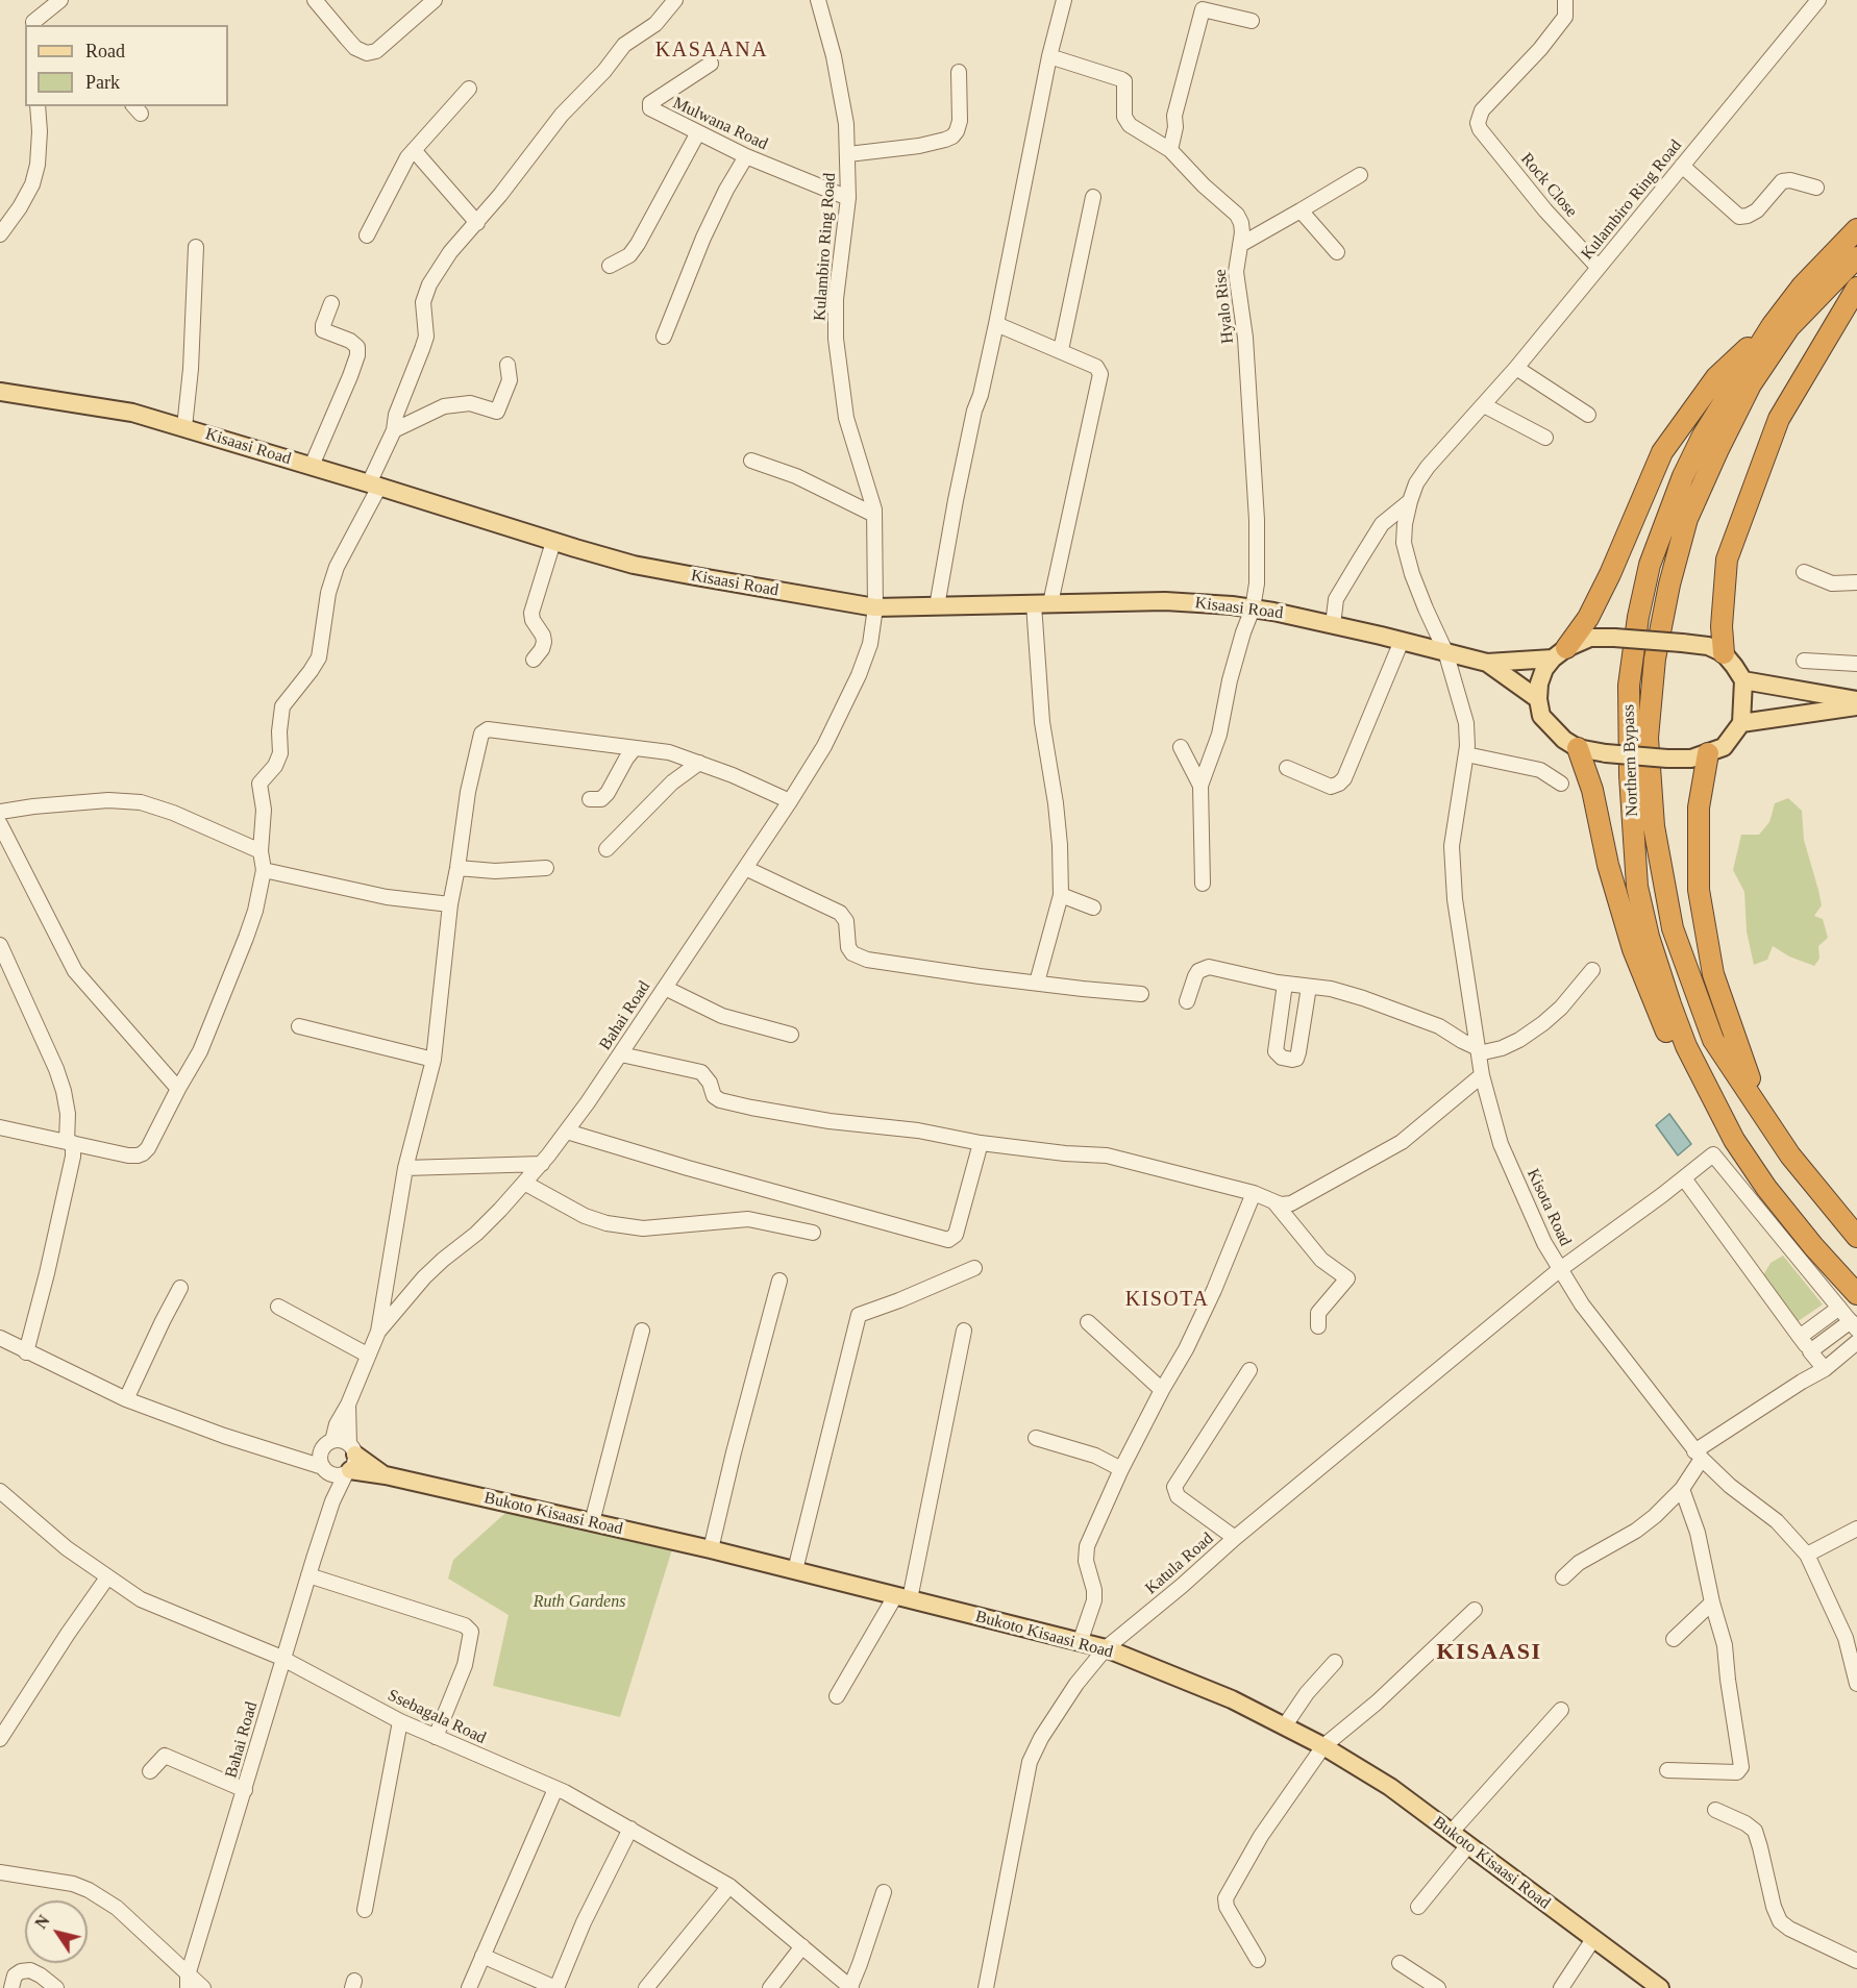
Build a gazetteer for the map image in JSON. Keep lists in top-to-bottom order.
{
  "streets": {
    "highway": ["Northern Bypass"],
    "main road": ["Kisaasi Road", "Bukoto Kisaasi Road"],
    "street": [
      "Mulwana Road",
      "Rock Close",
      "Kulambiro Ring Road",
      "Hyalo Rise",
      "Bahai Road",
      "Kisota Road",
      "Katula Road",
      "Ssebagala Road"
    ]
  },
  "crossings": [
    ["Mulwana Road", "Kulambiro Ring Road"],
    ["Rock Close", "Kulambiro Ring Road"],
    ["Kulambiro Ring Road", "Kisaasi Road"],
    ["Kulambiro Ring Road", "Bahai Road"],
    ["Kulambiro Ring Road", "Kisota Road"],
    ["Hyalo Rise", "Kisaasi Road"],
    ["Kisaasi Road", "Bahai Road"],
    ["Kisaasi Road", "Kisota Road"],
    ["Bahai Road", "Bukoto Kisaasi Road"],
    ["Bahai Road", "Ssebagala Road"],
    ["Kisota Road", "Katula Road"],
    ["Bukoto Kisaasi Road", "Katula Road"]
  ],
  "districts": ["KASAANA", "KISOTA", "KISAASI"],
  "parks": ["Ruth Gardens"],
  "legend": ["Road", "Park"],
  "north": "top left"
}
